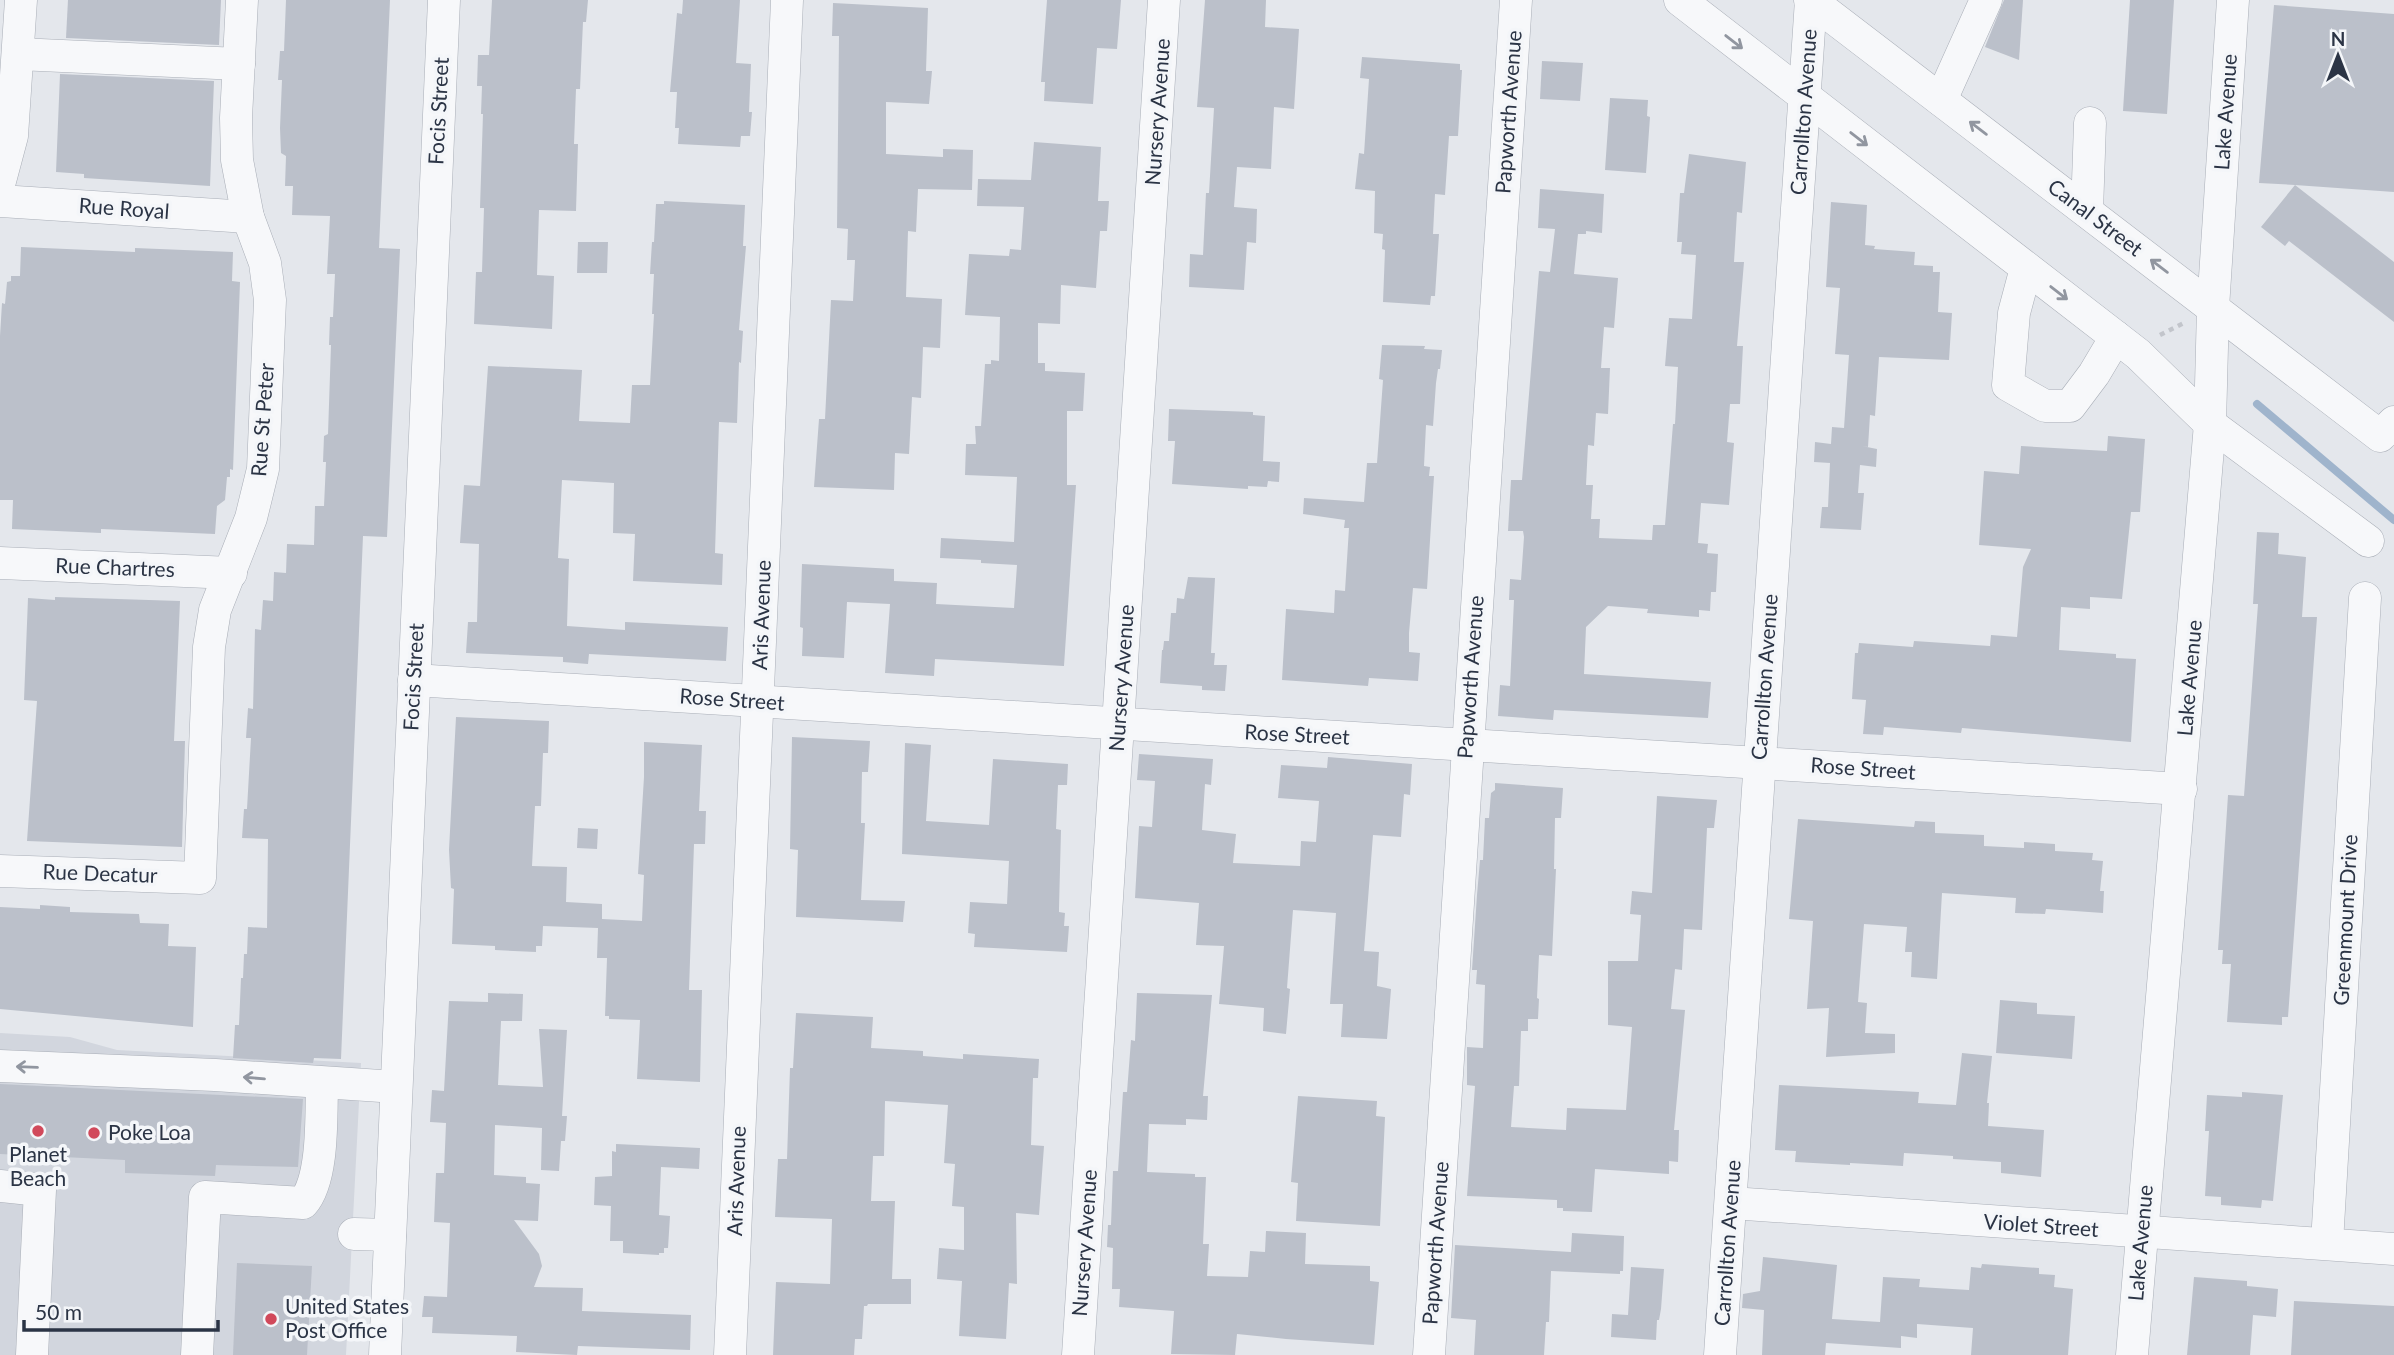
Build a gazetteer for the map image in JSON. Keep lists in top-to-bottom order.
{
  "streets": {
    "street": [
      "Focis Street",
      "Nursery Avenue",
      "Papworth Avenue",
      "Carrollton Avenue",
      "Lake Avenue",
      "Rue Royal",
      "Canal Street",
      "Rue St Peter",
      "Rue Chartres",
      "Aris Avenue",
      "Rose Street",
      "Rue Decatur",
      "Greenmount Drive",
      "Violet Street"
    ]
  },
  "crossings": [
    ["Focis Street", "Rose Street"],
    ["Nursery Avenue", "Rose Street"],
    ["Papworth Avenue", "Rose Street"],
    ["Carrollton Avenue", "Canal Street"],
    ["Carrollton Avenue", "Rose Street"],
    ["Carrollton Avenue", "Violet Street"],
    ["Lake Avenue", "Canal Street"],
    ["Lake Avenue", "Rose Street"],
    ["Lake Avenue", "Violet Street"],
    ["Rue Royal", "Rue St Peter"],
    ["Rue St Peter", "Rue Chartres"],
    ["Rue St Peter", "Rue Decatur"],
    ["Aris Avenue", "Rose Street"],
    ["Greenmount Drive", "Violet Street"]
  ],
  "places": ["Planet Beach", "Poke Loa", "United States Post Office"],
  "scale_bar": "50 m",
  "north": "top"
}
